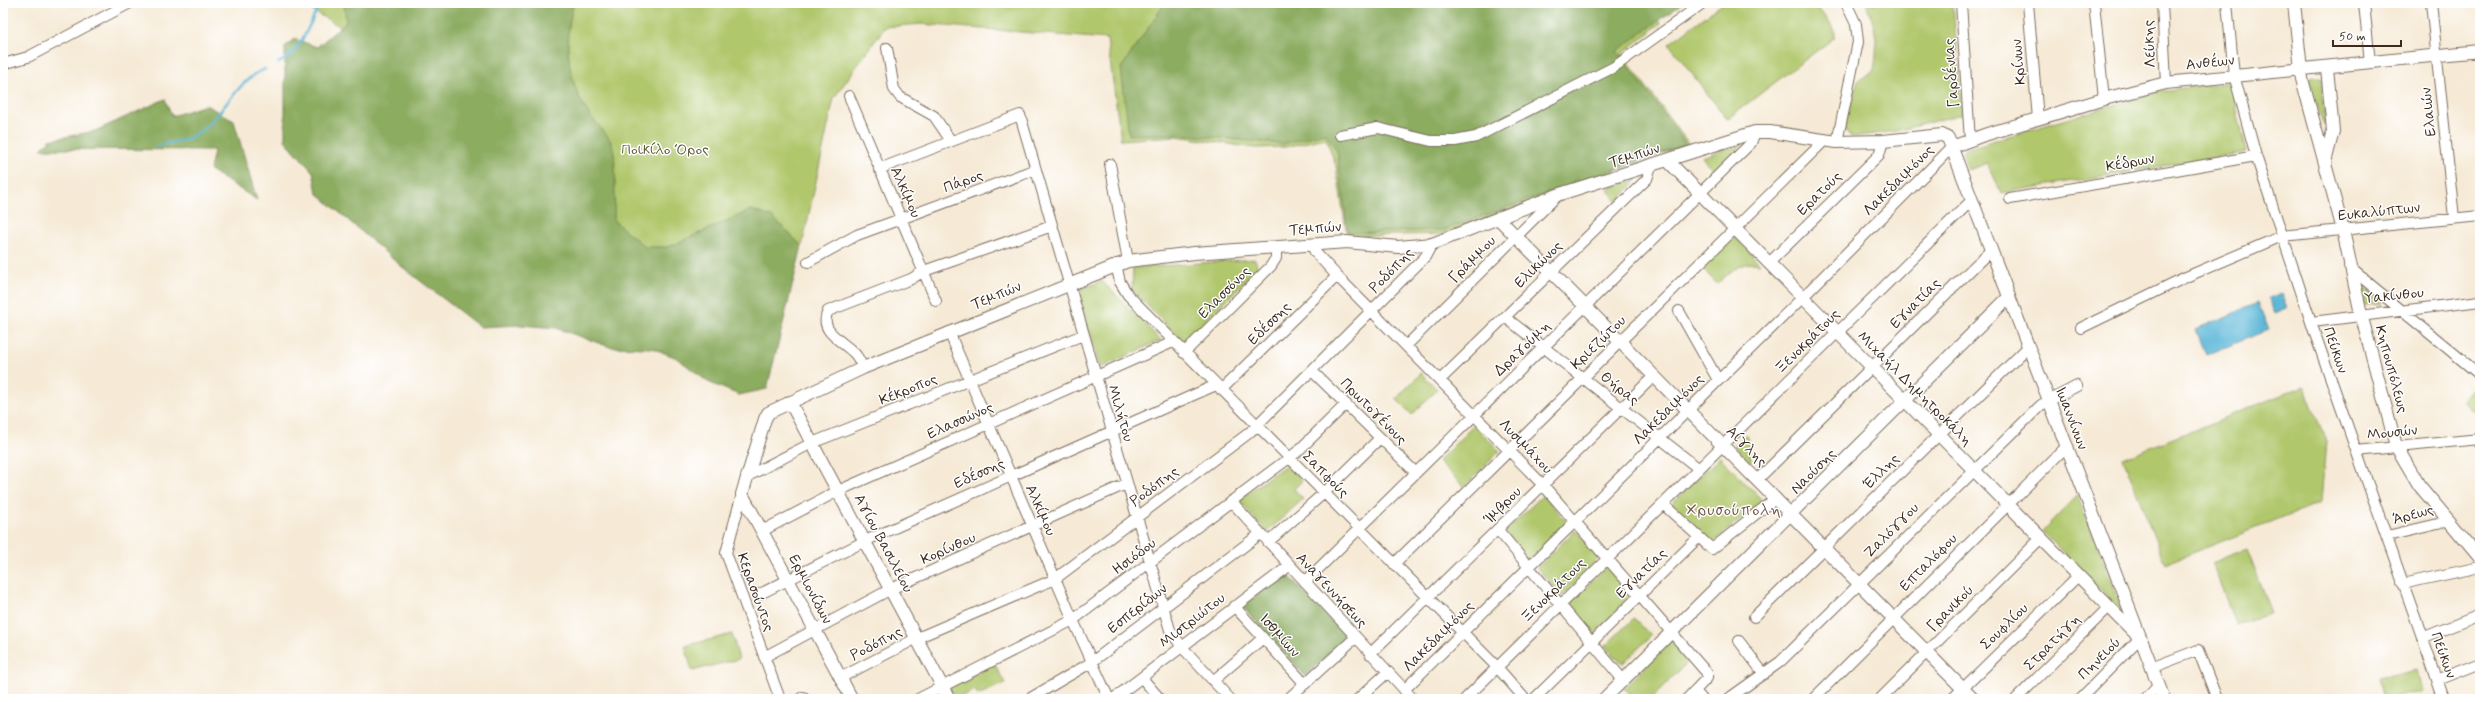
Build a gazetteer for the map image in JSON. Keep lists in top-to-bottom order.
{
  "streets": {
    "street": [
      "Λεύκης",
      "Κρίνων",
      "Ανθέων",
      "Γαρδένιας",
      "Ελαιών",
      "Τεμπών",
      "Κέδρων",
      "Λακεδαιμόνος",
      "Πάρος",
      "Αλκίμου",
      "Ερατούς",
      "Ευκαλύπτων",
      "Γράμμου",
      "Ελικώνος",
      "Ροδόπης",
      "Ελασσόνος",
      "Υακίνθου",
      "Εγνατίας",
      "Εδέσσης",
      "Ξενοκράτους",
      "Κριεζώτου",
      "Δραγούμη",
      "Πεύκων",
      "Κηπουπόλεως",
      "Θήρας",
      "Μιχαήλ Δημητροκάλη",
      "Κέκροπος",
      "Πρωτογένους",
      "Μιλήτου",
      "Ιωαννίνων",
      "Ελασσώνος",
      "Μουσών",
      "Λυσιμάχου",
      "Αίγλης",
      "Ναούσης",
      "Έλλης",
      "Σαπφούς",
      "Ίμβρου",
      "Άρεως",
      "Ζαλόγγου",
      "Αγίου Βασιλείου",
      "Κορίνθου",
      "Ησιόδου",
      "Επταλόφου",
      "Ερμιονίδων",
      "Αναγεννήσεως",
      "Κερασούντος",
      "Εσπερίδων",
      "Γρανικού",
      "Μιστριώτου",
      "Σουφλίου",
      "Ισθμίων",
      "Στρατήγη",
      "Πηνειού"
    ]
  },
  "crossings": [
    ["Λεύκης", "Ανθέων"],
    ["Κρίνων", "Ανθέων"],
    ["Ανθέων", "Γαρδένιας"],
    ["Ανθέων", "Ελαιών"],
    ["Ανθέων", "Τεμπών"],
    ["Ανθέων", "Λακεδαιμόνος"],
    ["Ανθέων", "Πεύκων"],
    ["Ανθέων", "Κηπουπόλεως"],
    ["Ανθέων", "Ιωαννίνων"],
    ["Ελαιών", "Ευκαλύπτων"],
    ["Τεμπών", "Λακεδαιμόνος"],
    ["Τεμπών", "Αλκίμου"],
    ["Τεμπών", "Ερατούς"],
    ["Τεμπών", "Γράμμου"],
    ["Τεμπών", "Ελικώνος"],
    ["Τεμπών", "Ροδόπης"],
    ["Τεμπών", "Ελασσόνος"],
    ["Τεμπών", "Κριεζώτου"],
    ["Τεμπών", "Δραγούμη"],
    ["Τεμπών", "Μιχαήλ Δημητροκάλη"],
    ["Τεμπών", "Κέκροπος"],
    ["Τεμπών", "Μιλήτου"],
    ["Τεμπών", "Ιωαννίνων"],
    ["Τεμπών", "Λυσιμάχου"],
    ["Τεμπών", "Αίγλης"],
    ["Τεμπών", "Σαπφούς"],
    ["Τεμπών", "Αγίου Βασιλείου"],
    ["Τεμπών", "Ερμιονίδων"],
    ["Τεμπών", "Κερασούντος"],
    ["Κέδρων", "Πεύκων"],
    ["Λακεδαιμόνος", "Θήρας"],
    ["Λακεδαιμόνος", "Μιχαήλ Δημητροκάλη"],
    ["Λακεδαιμόνος", "Ιωαννίνων"],
    ["Λακεδαιμόνος", "Λυσιμάχου"],
    ["Λακεδαιμόνος", "Αίγλης"],
    ["Λακεδαιμόνος", "Σαπφούς"],
    ["Λακεδαιμόνος", "Αναγεννήσεως"],
    ["Πάρος", "Αλκίμου"],
    ["Πάρος", "Μιλήτου"],
    ["Αλκίμου", "Ροδόπης"],
    ["Αλκίμου", "Εδέσσης"],
    ["Αλκίμου", "Κέκροπος"],
    ["Αλκίμου", "Ελασσώνος"],
    ["Αλκίμου", "Κορίνθου"],
    ["Αλκίμου", "Ησιόδου"],
    ["Αλκίμου", "Εσπερίδων"],
    ["Ερατούς", "Μιχαήλ Δημητροκάλη"],
    ["Ευκαλύπτων", "Πεύκων"],
    ["Ευκαλύπτων", "Κηπουπόλεως"],
    ["Γράμμου", "Λυσιμάχου"],
    ["Γράμμου", "Αίγλης"],
    ["Ελικώνος", "Θήρας"],
    ["Ελικώνος", "Λυσιμάχου"],
    ["Ελικώνος", "Αίγλης"],
    ["Ροδόπης", "Πρωτογένους"],
    ["Ροδόπης", "Μιλήτου"],
    ["Ροδόπης", "Λυσιμάχου"],
    ["Ροδόπης", "Σαπφούς"],
    ["Ροδόπης", "Αγίου Βασιλείου"],
    ["Ροδόπης", "Ερμιονίδων"],
    ["Ελασσόνος", "Σαπφούς"],
    ["Υακίνθου", "Πεύκων"],
    ["Υακίνθου", "Κηπουπόλεως"],
    ["Εγνατίας", "Μιχαήλ Δημητροκάλη"],
    ["Εγνατίας", "Ιωαννίνων"],
    ["Εγνατίας", "Λυσιμάχου"],
    ["Εγνατίας", "Αίγλης"],
    ["Εδέσσης", "Μιλήτου"],
    ["Εδέσσης", "Λυσιμάχου"],
    ["Εδέσσης", "Σαπφούς"],
    ["Εδέσσης", "Αγίου Βασιλείου"],
    ["Εδέσσης", "Ερμιονίδων"],
    ["Ξενοκράτους", "Θήρας"],
    ["Ξενοκράτους", "Μιχαήλ Δημητροκάλη"],
    ["Ξενοκράτους", "Ιωαννίνων"],
    ["Ξενοκράτους", "Λυσιμάχου"],
    ["Ξενοκράτους", "Αίγλης"],
    ["Ξενοκράτους", "Σαπφούς"],
    ["Κριεζώτου", "Θήρας"],
    ["Κριεζώτου", "Μιχαήλ Δημητροκάλη"],
    ["Κριεζώτου", "Λυσιμάχου"],
    ["Κριεζώτου", "Αίγλης"],
    ["Κριεζώτου", "Σαπφούς"],
    ["Δραγούμη", "Θήρας"],
    ["Δραγούμη", "Μιχαήλ Δημητροκάλη"],
    ["Δραγούμη", "Πρωτογένους"],
    ["Δραγούμη", "Λυσιμάχου"],
    ["Δραγούμη", "Αίγλης"],
    ["Δραγούμη", "Σαπφούς"],
    ["Δραγούμη", "Αναγεννήσεως"],
    ["Πεύκων", "Μουσών"],
    ["Πεύκων", "Άρεως"],
    ["Κηπουπόλεως", "Μουσών"],
    ["Κηπουπόλεως", "Άρεως"],
    ["Θήρας", "Ίμβρου"],
    ["Μιχαήλ Δημητροκάλη", "Ιωαννίνων"],
    ["Μιχαήλ Δημητροκάλη", "Ναούσης"],
    ["Μιχαήλ Δημητροκάλη", "Έλλης"],
    ["Μιχαήλ Δημητροκάλη", "Ζαλόγγου"],
    ["Μιχαήλ Δημητροκάλη", "Επταλόφου"],
    ["Μιχαήλ Δημητροκάλη", "Γρανικού"],
    ["Μιχαήλ Δημητροκάλη", "Σουφλίου"],
    ["Μιχαήλ Δημητροκάλη", "Στρατήγη"],
    ["Μιχαήλ Δημητροκάλη", "Πηνειού"],
    ["Κέκροπος", "Μιλήτου"],
    ["Κέκροπος", "Αγίου Βασιλείου"],
    ["Πρωτογένους", "Ησιόδου"],
    ["Πρωτογένους", "Εσπερίδων"],
    ["Μιλήτου", "Ελασσώνος"],
    ["Μιλήτου", "Κορίνθου"],
    ["Μιλήτου", "Ησιόδου"],
    ["Μιλήτου", "Εσπερίδων"],
    ["Μιλήτου", "Μιστριώτου"],
    ["Ιωαννίνων", "Ναούσης"],
    ["Ιωαννίνων", "Έλλης"],
    ["Ιωαννίνων", "Ζαλόγγου"],
    ["Ιωαννίνων", "Επταλόφου"],
    ["Ιωαννίνων", "Πηνειού"],
    ["Ελασσώνος", "Σαπφούς"],
    ["Ελασσώνος", "Αγίου Βασιλείου"],
    ["Ελασσώνος", "Ερμιονίδων"],
    ["Λυσιμάχου", "Ναούσης"],
    ["Λυσιμάχου", "Ίμβρου"],
    ["Αίγλης", "Ναούσης"],
    ["Αίγλης", "Έλλης"],
    ["Αίγλης", "Ίμβρου"],
    ["Αίγλης", "Ζαλόγγου"],
    ["Αίγλης", "Επταλόφου"],
    ["Αίγλης", "Γρανικού"],
    ["Αίγλης", "Σουφλίου"],
    ["Σαπφούς", "Ίμβρου"],
    ["Σαπφούς", "Ησιόδου"],
    ["Σαπφούς", "Εσπερίδων"],
    ["Ίμβρου", "Αναγεννήσεως"],
    ["Αγίου Βασιλείου", "Κορίνθου"],
    ["Αγίου Βασιλείου", "Ησιόδου"],
    ["Κορίνθου", "Ερμιονίδων"],
    ["Κορίνθου", "Κερασούντος"],
    ["Ησιόδου", "Αναγεννήσεως"],
    ["Ερμιονίδων", "Κερασούντος"],
    ["Αναγεννήσεως", "Εσπερίδων"],
    ["Αναγεννήσεως", "Μιστριώτου"],
    ["Μιστριώτου", "Ισθμίων"]
  ],
  "districts": ["Χρυσούπολη"],
  "parks": ["Ποικίλο Όρος"],
  "scale_bar": "50 m"
}
